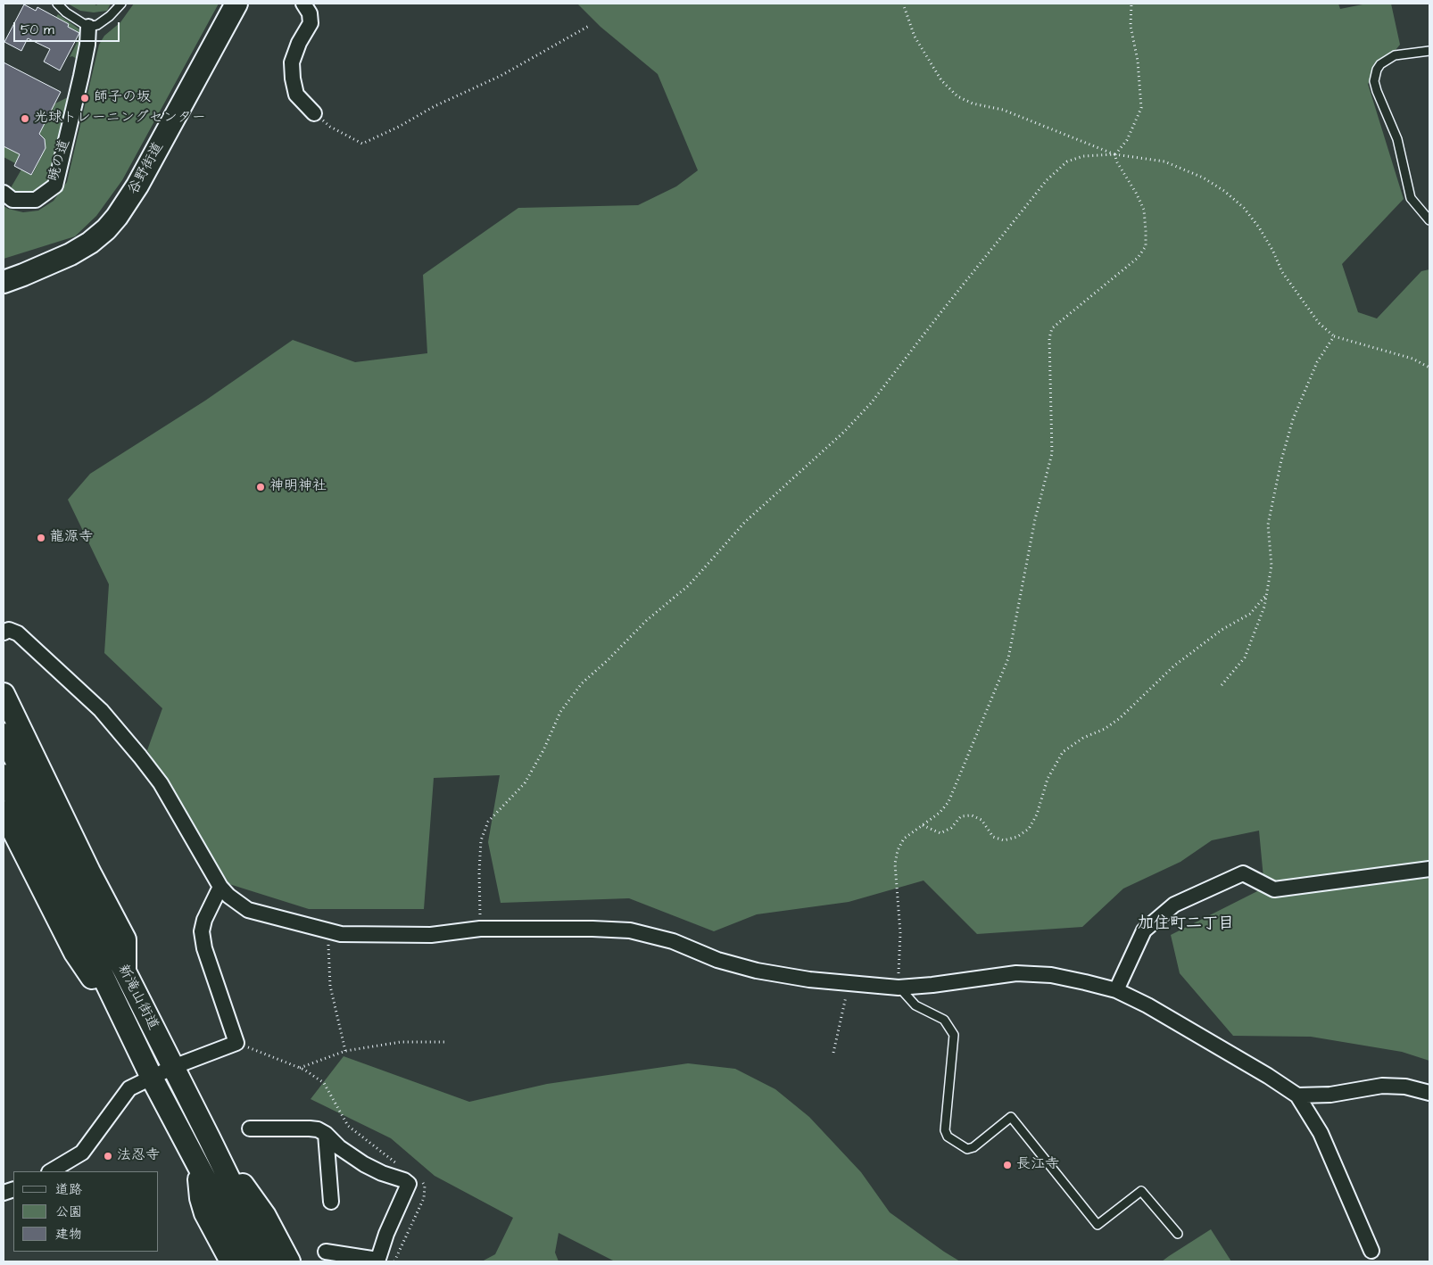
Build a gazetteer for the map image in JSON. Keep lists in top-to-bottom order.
{
  "streets": {
    "main road": ["谷野街道", "新滝山街道"],
    "street": ["暁の道"]
  },
  "districts": ["加住町二丁目"],
  "places": [
    "師子の坂",
    "光球トレーニングセンター",
    "神明神社",
    "龍源寺",
    "法忍寺",
    "長江寺"
  ],
  "legend": ["道路", "公園", "建物"],
  "scale_bar": "50 m"
}
